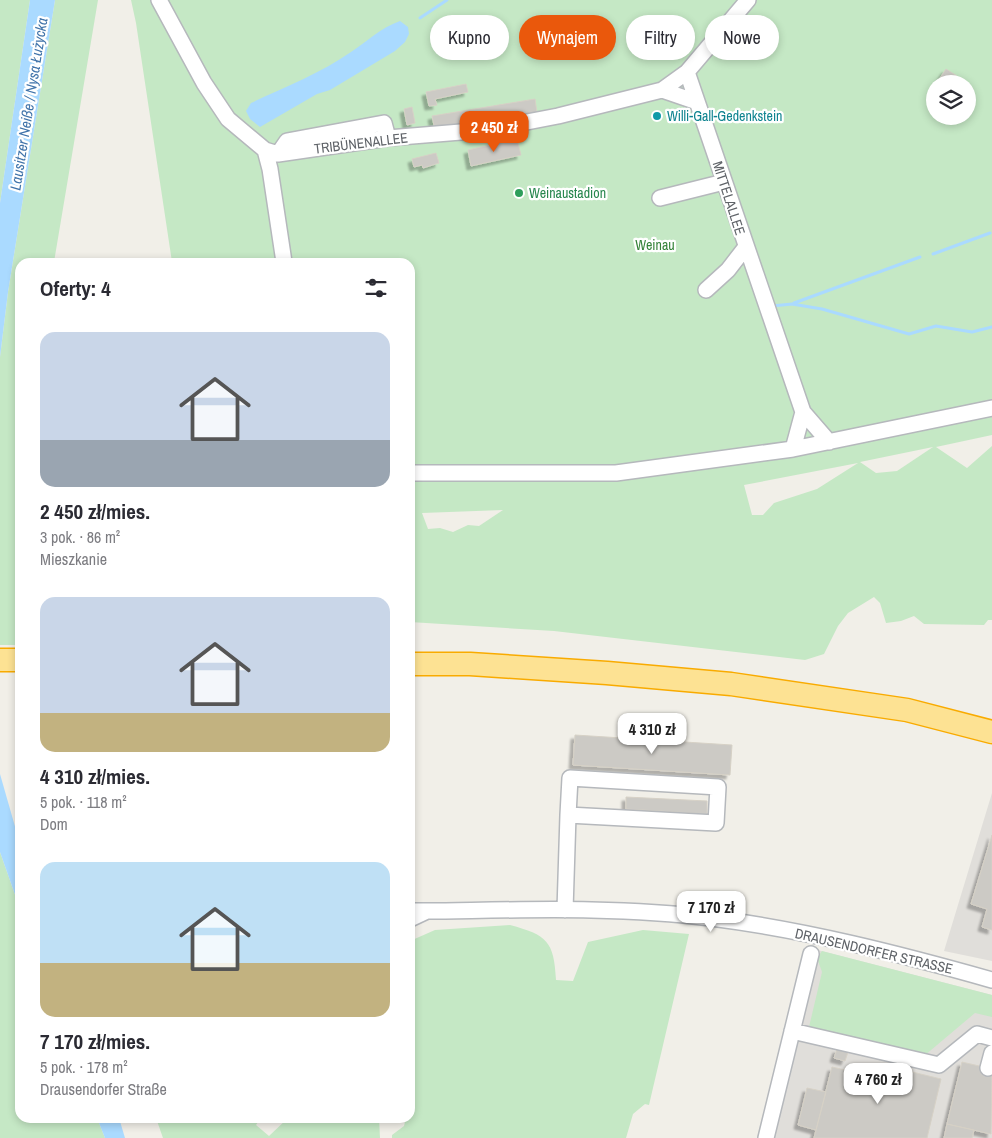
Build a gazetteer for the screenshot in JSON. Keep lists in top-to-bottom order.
{
  "streets": {
    "street": ["TRIBÜNENALLEE", "MITTELALLEE", "DRAUSENDORFER STRASSE"]
  },
  "crossings": [
    ["TRIBÜNENALLEE", "MITTELALLEE"]
  ],
  "water": ["Lausitzer Neiße / Nysa Łużycka"],
  "parks": ["Weinau"],
  "places": ["Willi-Gall-Gedenkstein", "Weinaustadion"],
  "page": {
    "chip": [
      "Kupno",
      "Wynajem",
      "Filtry",
      "Nowe"
    ],
    "price": [
      "2 450 zł",
      "4 310 zł",
      "7 170 zł",
      "4 760 zł"
    ],
    "heading": "Oferty: 4",
    "list": [
      {
        "name": "2 450 zł/mies.",
        "note": "3 pok. · 86 m² · Mieszkanie"
      },
      {
        "name": "4 310 zł/mies.",
        "note": "5 pok. · 118 m² · Dom"
      },
      {
        "name": "7 170 zł/mies.",
        "note": "5 pok. · 178 m² · Drausendorfer Straße"
      }
    ]
  }
}
